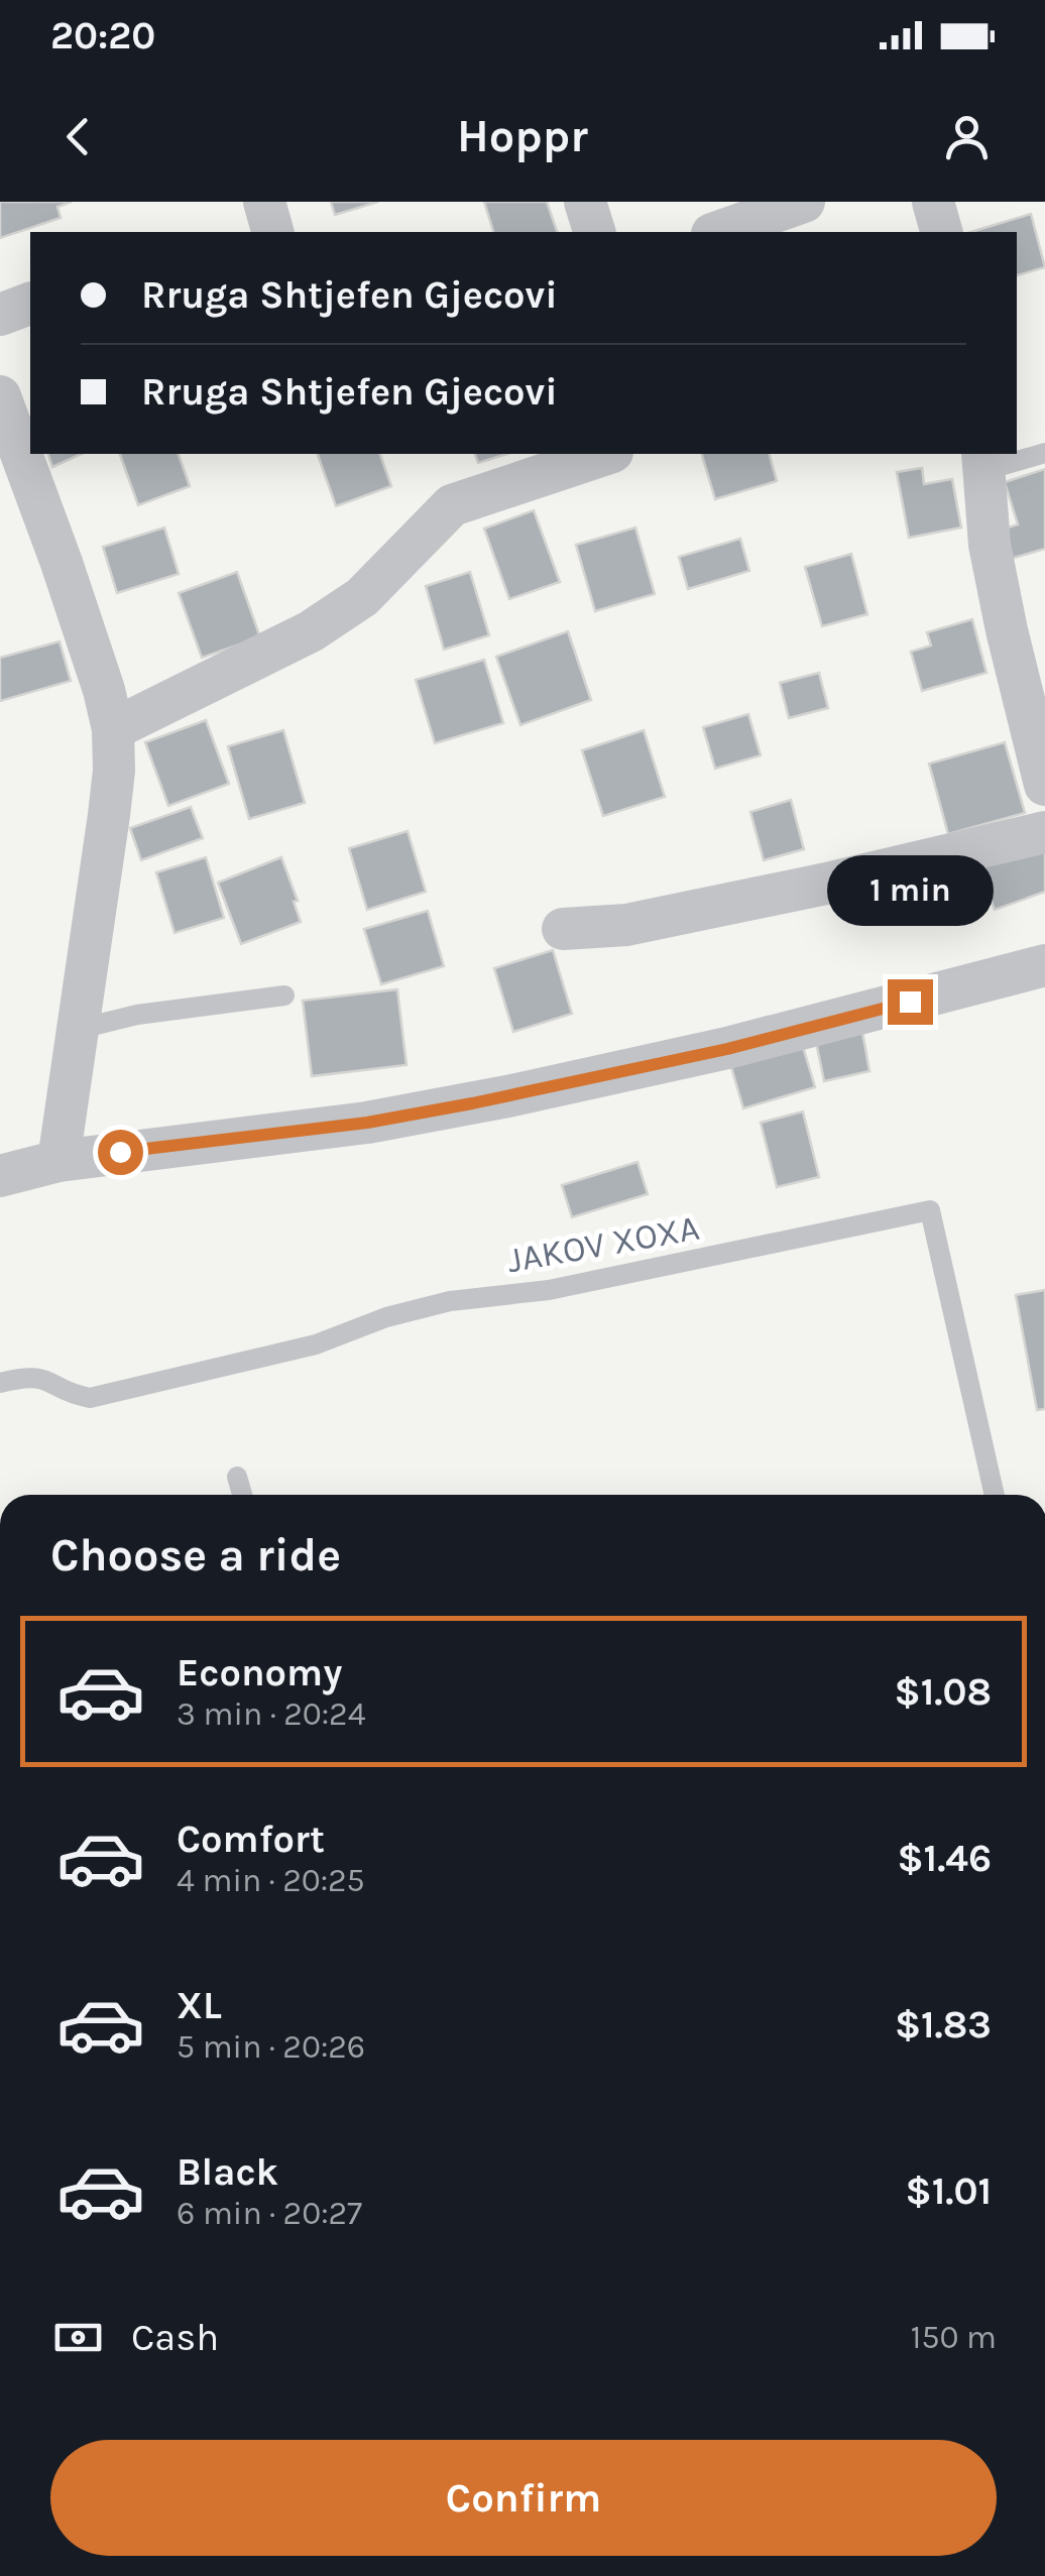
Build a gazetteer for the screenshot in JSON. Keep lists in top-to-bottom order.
{
  "streets": {
    "lane": ["JAKOV XOXA"]
  },
  "page": {
    "status": "20:20",
    "header": "Hoppr",
    "banner": ["Rruga Shtjefen Gjecovi", "Rruga Shtjefen Gjecovi"],
    "bubble": "1 min",
    "heading": "Choose a ride",
    "list": [
      {
        "name": "Economy",
        "note": "3 min · 20:24",
        "value": "$1.08"
      },
      {
        "name": "Comfort",
        "note": "4 min · 20:25",
        "value": "$1.46"
      },
      {
        "name": "XL",
        "note": "5 min · 20:26",
        "value": "$1.83"
      },
      {
        "name": "Black",
        "note": "6 min · 20:27",
        "value": "$1.01"
      }
    ],
    "pay": ["Cash", "150 m"],
    "buttons": "Confirm"
  }
}
